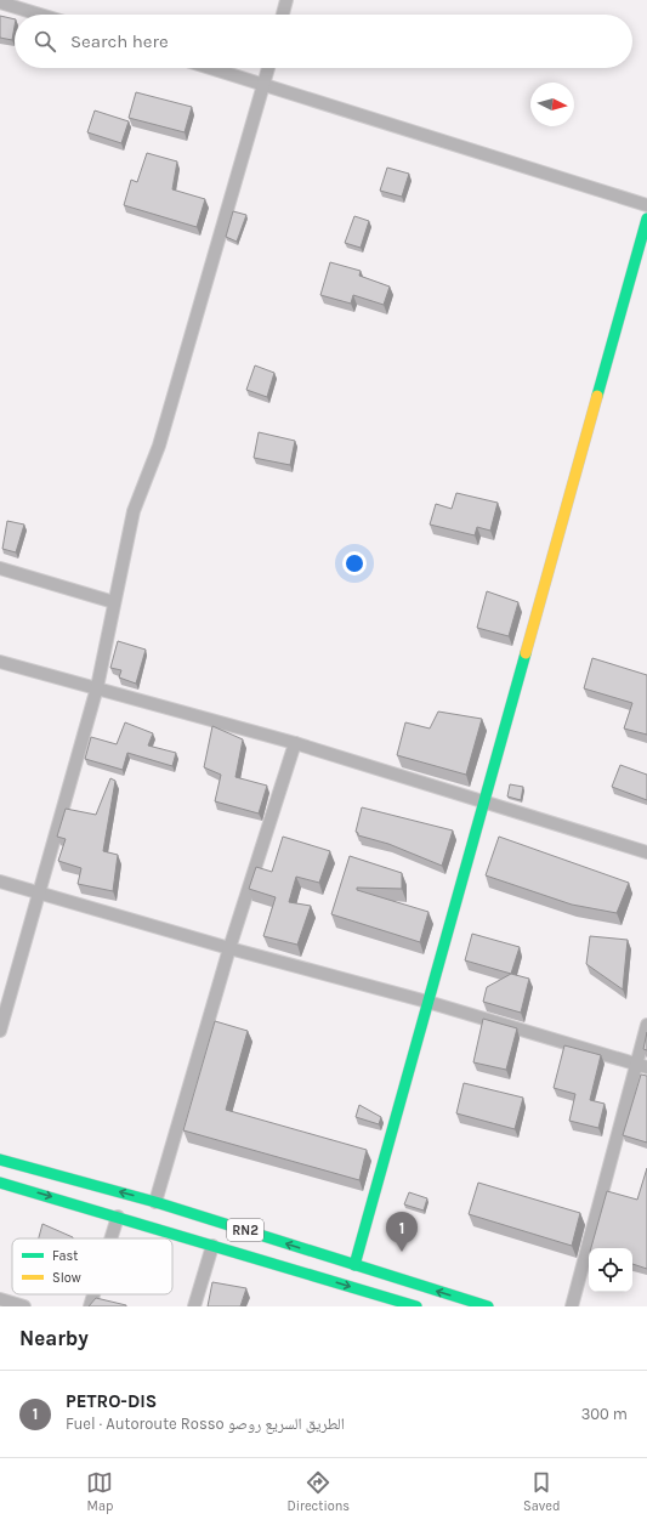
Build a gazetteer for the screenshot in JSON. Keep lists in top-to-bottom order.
{
  "streets": {
    "main road": ["RN2"]
  },
  "legend": ["Fast", "Slow"],
  "north": "right",
  "page": {
    "search": "Search here",
    "pins": "1",
    "heading": "Nearby",
    "list": [
      {
        "mark": "1",
        "name": "PETRO-DIS",
        "note": "Fuel · Autoroute Rosso الطريق السريع روصو",
        "value": "300 m"
      }
    ],
    "nav": ["Map", "Directions", "Saved"]
  }
}
